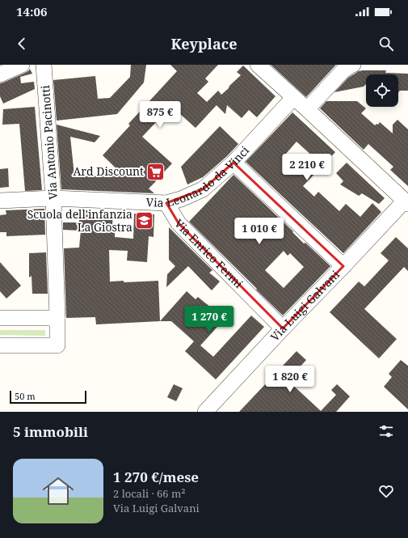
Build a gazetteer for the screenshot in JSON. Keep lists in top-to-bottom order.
{
  "streets": {
    "street": [
      "Via Antonio Pacinotti",
      "Via Leonardo da Vinci",
      "Via Enrico Fermi",
      "Via Luigi Galvani"
    ]
  },
  "crossings": [
    ["Via Antonio Pacinotti", "Via Leonardo da Vinci"],
    ["Via Leonardo da Vinci", "Via Enrico Fermi"],
    ["Via Enrico Fermi", "Via Luigi Galvani"]
  ],
  "places": {
    "supermarket": ["Ard Discount"],
    "school or university": ["Scuola dell'infanzia La Giostra"]
  },
  "scale_bar": "50 m",
  "page": {
    "status": "14:06",
    "header": "Keyplace",
    "price": [
      "875 €",
      "2 210 €",
      "1 010 €",
      "1 270 €",
      "1 820 €"
    ],
    "scale": "50 m",
    "heading": "5 immobili",
    "list": [
      {
        "name": "1 270 €/mese",
        "note": "2 locali · 66 m² · Via Luigi Galvani"
      }
    ]
  }
}
